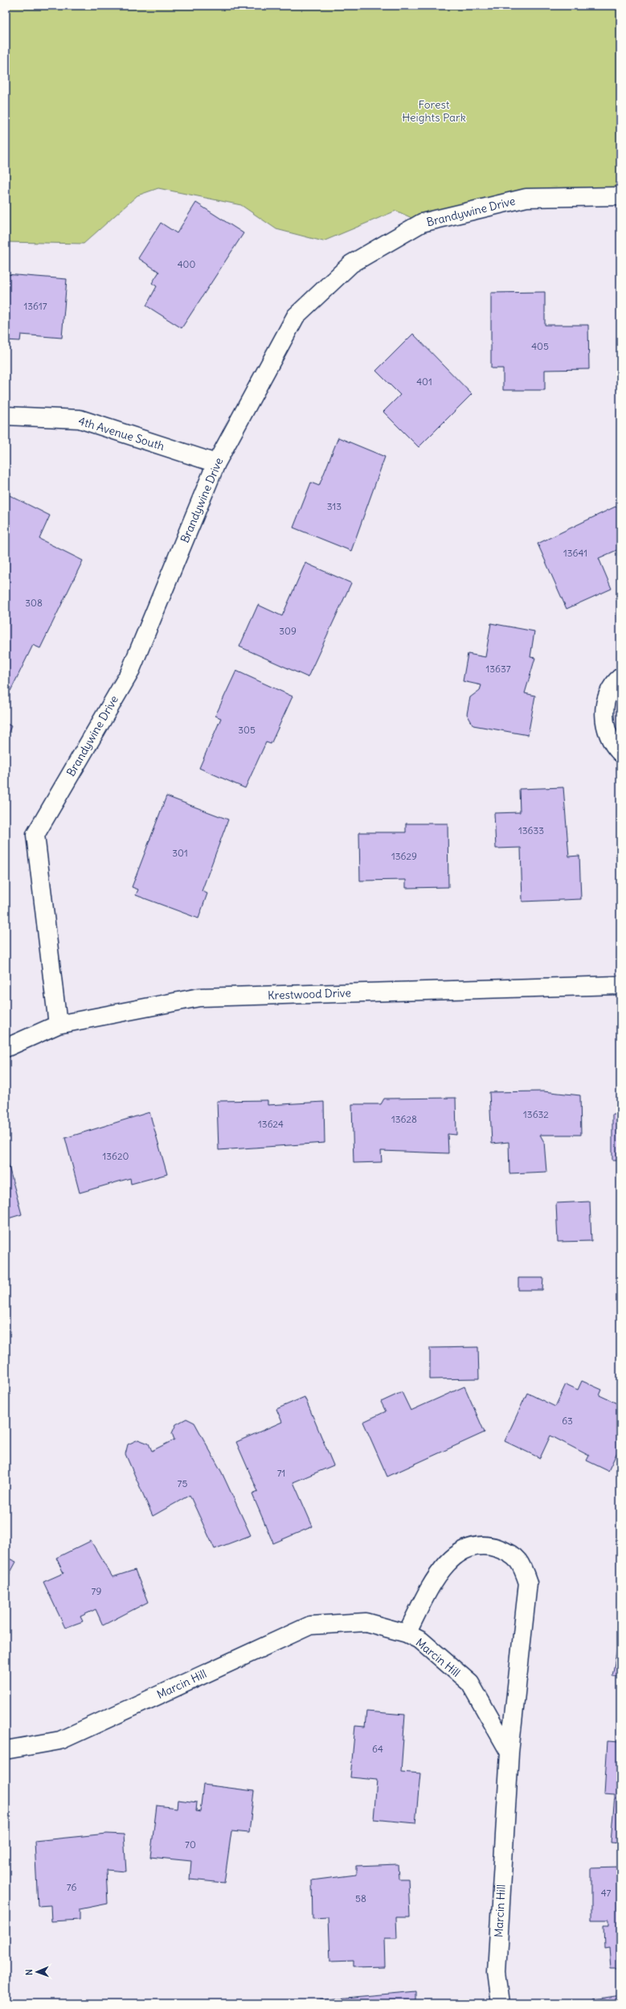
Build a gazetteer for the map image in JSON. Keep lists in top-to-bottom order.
{
  "streets": {
    "street": [
      "Brandywine Drive",
      "4th Avenue South",
      "Krestwood Drive",
      "Marcin Hill"
    ]
  },
  "crossings": [
    ["Brandywine Drive", "4th Avenue South"],
    ["Brandywine Drive", "Krestwood Drive"]
  ],
  "parks": ["Forest Heights Park"],
  "house_numbers": [
    "400",
    "13617",
    "405",
    "401",
    "313",
    "13641",
    "308",
    "309",
    "13637",
    "305",
    "13633",
    "301",
    "13629",
    "13632",
    "13628",
    "13624",
    "13620",
    "63",
    "71",
    "75",
    "79",
    "64",
    "70",
    "76",
    "47",
    "58"
  ],
  "north": "left"
}
